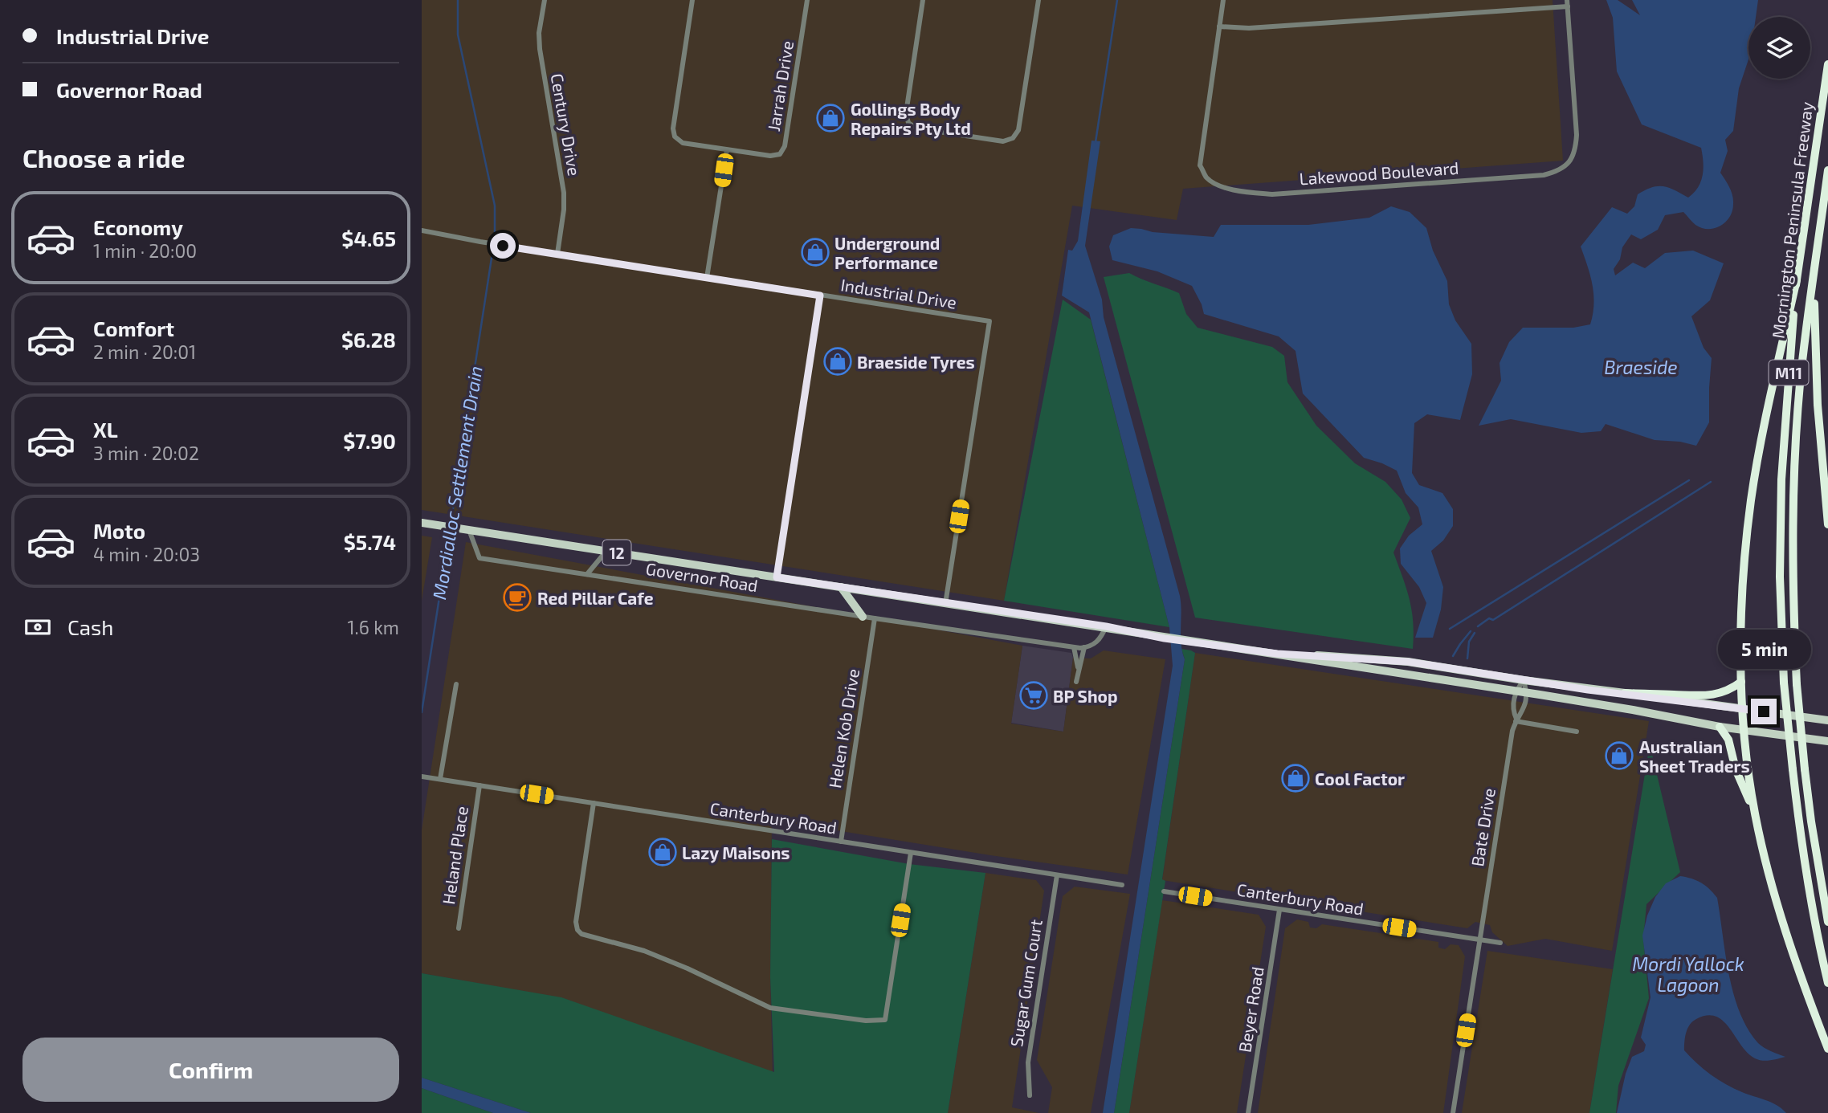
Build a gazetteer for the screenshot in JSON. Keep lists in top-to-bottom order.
{
  "streets": {
    "highway": ["Mornington Peninsula Freeway", "M11"],
    "main road": ["12", "Governor Road"],
    "street": [
      "Jarrah Drive",
      "Century Drive",
      "Lakewood Boulevard",
      "Industrial Drive",
      "Helen Kob Drive",
      "Canterbury Road",
      "Bate Drive",
      "Heland Place",
      "Sugar Gum Court",
      "Beyer Road"
    ]
  },
  "crossings": [
    ["Century Drive", "Industrial Drive"],
    ["Industrial Drive", "Governor Road"],
    ["Governor Road", "Helen Kob Drive"],
    ["Governor Road", "Bate Drive"],
    ["Helen Kob Drive", "Canterbury Road"],
    ["Canterbury Road", "Bate Drive"],
    ["Canterbury Road", "Heland Place"],
    ["Canterbury Road", "Sugar Gum Court"],
    ["Canterbury Road", "Beyer Road"]
  ],
  "water": ["Braeside", "Mordialloc Settlement Drain", "Mordi Yallock Lagoon"],
  "places": {
    "shop": [
      "Gollings Body Repairs Pty Ltd",
      "Underground Performance",
      "Braeside Tyres",
      "Australian Sheet Traders",
      "Cool Factor",
      "Lazy Maisons"
    ],
    "cafe": ["Red Pillar Cafe"],
    "supermarket": ["BP Shop"]
  },
  "page": {
    "banner": ["Industrial Drive", "Governor Road"],
    "heading": "Choose a ride",
    "list": [
      {
        "name": "Economy",
        "note": "1 min · 20:00",
        "value": "$4.65"
      },
      {
        "name": "Comfort",
        "note": "2 min · 20:01",
        "value": "$6.28"
      },
      {
        "name": "XL",
        "note": "3 min · 20:02",
        "value": "$7.90"
      },
      {
        "name": "Moto",
        "note": "4 min · 20:03",
        "value": "$5.74"
      }
    ],
    "pay": ["Cash", "1.6 km"],
    "bubble": "5 min",
    "buttons": "Confirm"
  }
}
